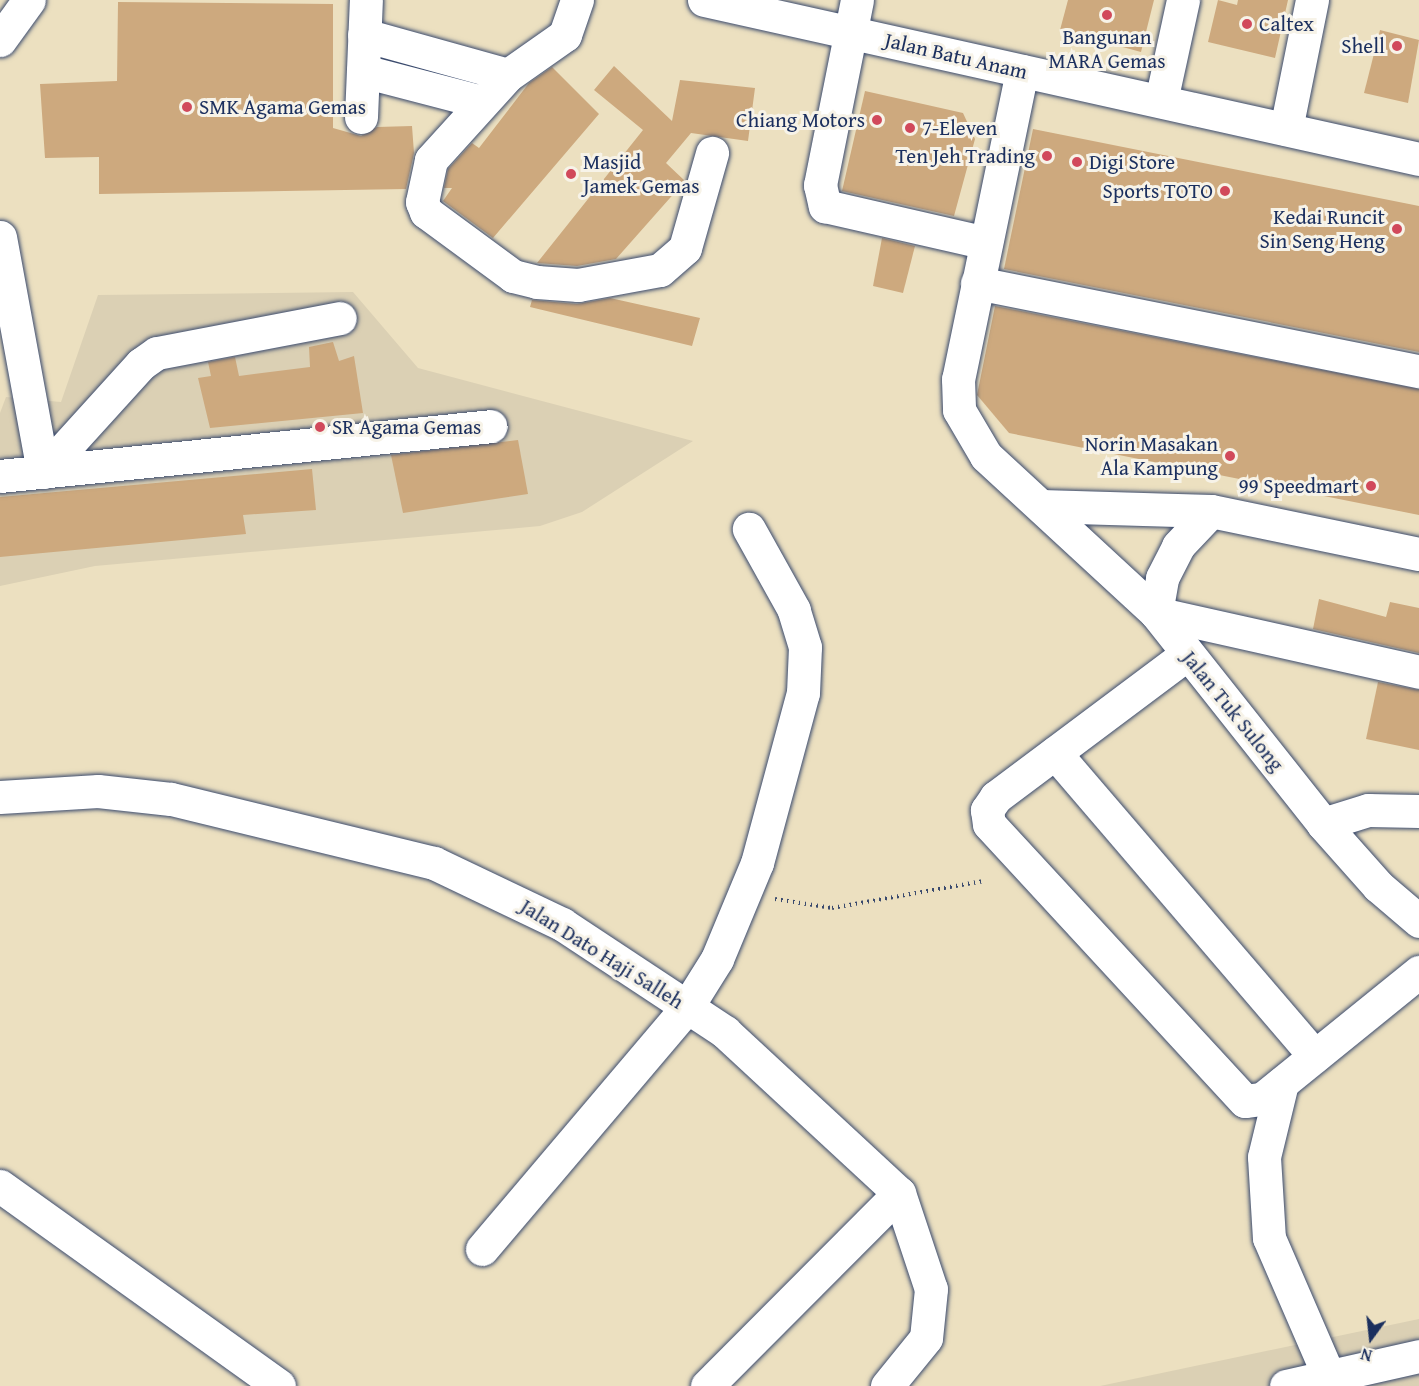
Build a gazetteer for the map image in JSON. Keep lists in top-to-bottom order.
{
  "streets": {
    "main road": ["Jalan Batu Anam", "Jalan Tuk Sulong", "Jalan Dato Haji Salleh"]
  },
  "crossings": [
    ["Jalan Batu Anam", "Jalan Tuk Sulong"]
  ],
  "places": [
    "Bangunan MARA Gemas",
    "Caltex",
    "Shell",
    "SMK Agama Gemas",
    "Chiang Motors",
    "7-Eleven",
    "Ten Jeh Trading",
    "Digi Store",
    "Masjid Jamek Gemas",
    "Sports TOTO",
    "Kedai Runcit Sin Seng Heng",
    "SR Agama Gemas",
    "Norin Masakan Ala Kampung",
    "99 Speedmart"
  ],
  "north": "bottom"
}
